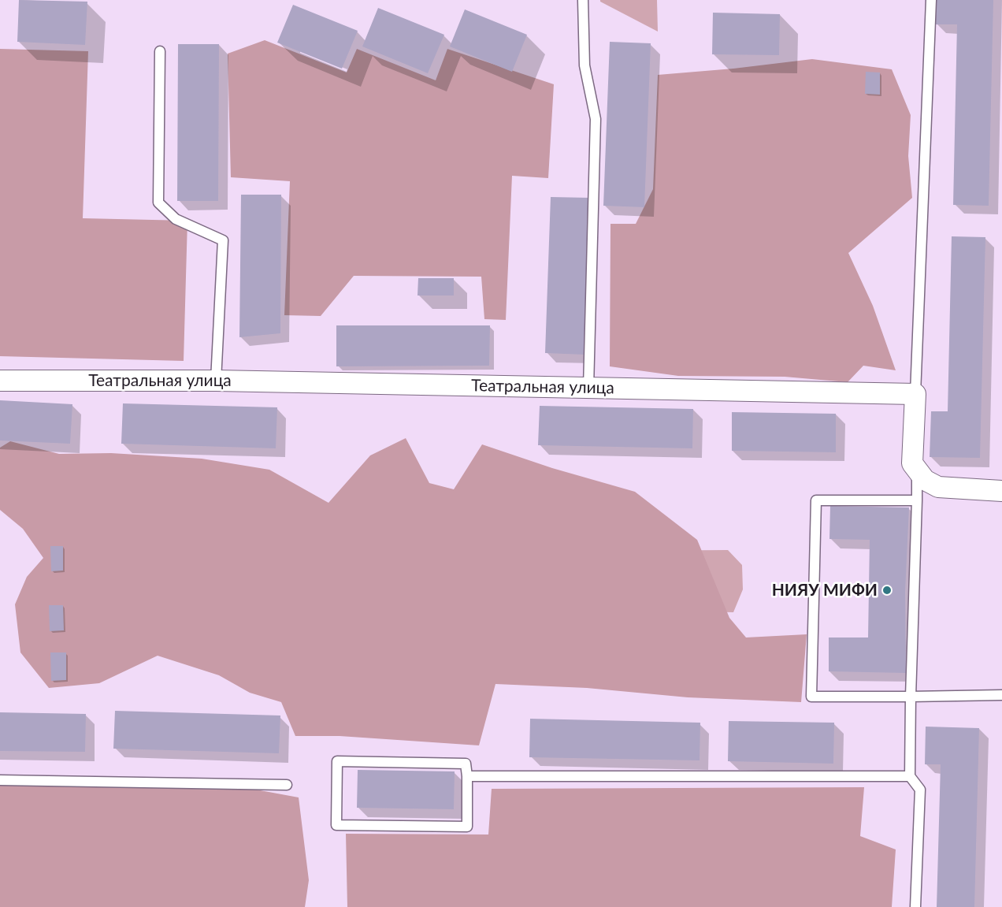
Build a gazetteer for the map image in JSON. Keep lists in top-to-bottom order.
{
  "streets": {
    "street": ["Театральная улица"]
  },
  "places": ["НИЯУ МИФИ"]
}
